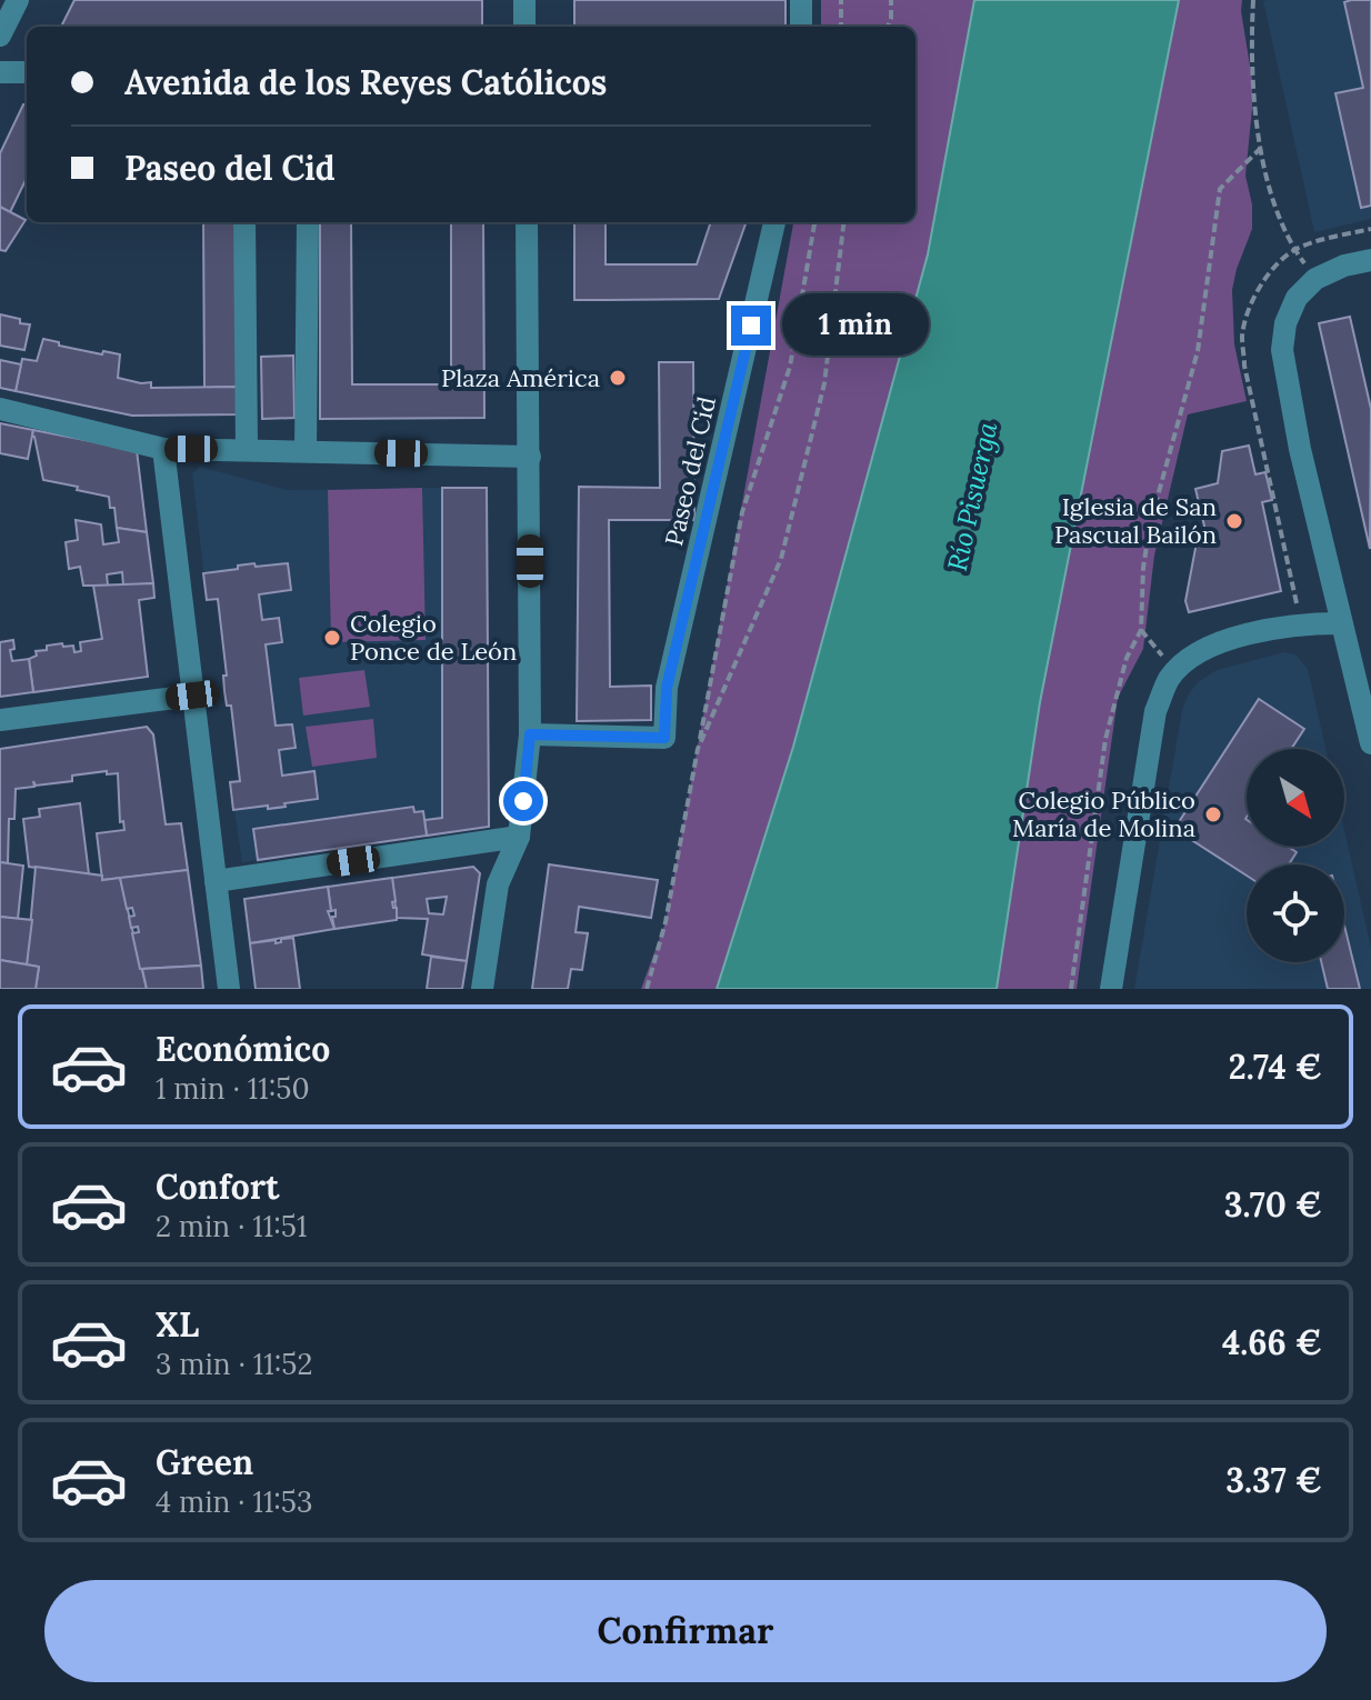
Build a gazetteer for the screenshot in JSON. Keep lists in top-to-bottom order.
{
  "streets": {
    "street": ["Paseo del Cid"]
  },
  "water": ["Río Pisuerga"],
  "places": [
    "Plaza América",
    "Iglesia de San Pascual Bailón",
    "Colegio Ponce de León",
    "Colegio Público María de Molina"
  ],
  "north": "bottom right",
  "page": {
    "banner": ["Avenida de los Reyes Católicos", "Paseo del Cid"],
    "bubble": "1 min",
    "list": [
      {
        "name": "Económico",
        "note": "1 min · 11:50",
        "value": "2.74 €"
      },
      {
        "name": "Confort",
        "note": "2 min · 11:51",
        "value": "3.70 €"
      },
      {
        "name": "XL",
        "note": "3 min · 11:52",
        "value": "4.66 €"
      },
      {
        "name": "Green",
        "note": "4 min · 11:53",
        "value": "3.37 €"
      }
    ],
    "buttons": "Confirmar"
  }
}
